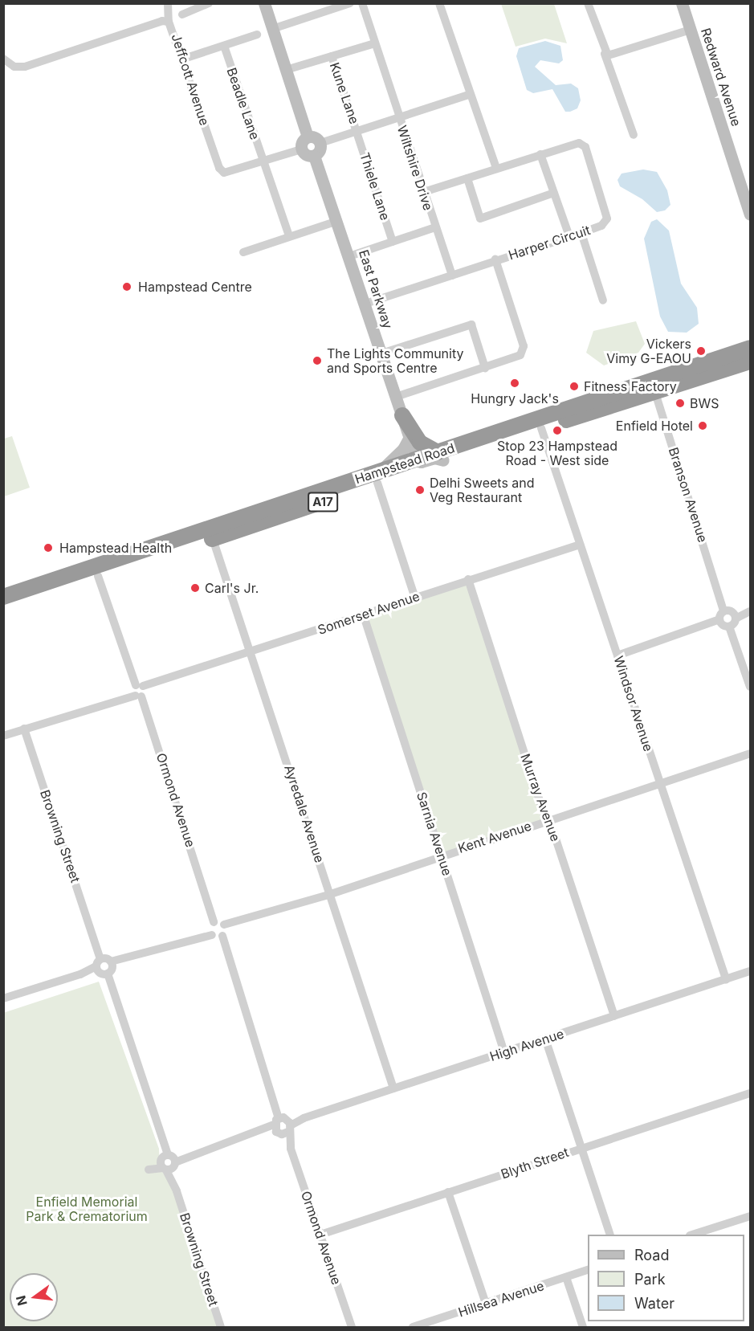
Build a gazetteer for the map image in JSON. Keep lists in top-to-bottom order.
{
  "streets": {
    "highway": ["Hampstead Road", "A17"],
    "street": [
      "Redward Avenue",
      "Jeffcott Avenue",
      "Kune Lane",
      "Beadle Lane",
      "Wiltshire Drive",
      "Thiele Lane",
      "Harper Circuit",
      "East Parkway",
      "Branson Avenue",
      "Somerset Avenue",
      "Windsor Avenue",
      "Murray Avenue",
      "Ormond Avenue",
      "Ayredale Avenue",
      "Sarnia Avenue",
      "Browning Street",
      "Kent Avenue",
      "High Avenue",
      "Blyth Street",
      "Hillsea Avenue"
    ]
  },
  "crossings": [
    ["Jeffcott Avenue", "Beadle Lane"],
    ["Jeffcott Avenue", "East Parkway"],
    ["Kune Lane", "Thiele Lane"],
    ["Wiltshire Drive", "Harper Circuit"],
    ["Harper Circuit", "East Parkway"],
    ["East Parkway", "Hampstead Road"],
    ["Hampstead Road", "Branson Avenue"],
    ["Hampstead Road", "Windsor Avenue"],
    ["Hampstead Road", "Ormond Avenue"],
    ["Hampstead Road", "Ayredale Avenue"],
    ["Somerset Avenue", "Windsor Avenue"],
    ["Somerset Avenue", "Murray Avenue"],
    ["Somerset Avenue", "Ormond Avenue"],
    ["Somerset Avenue", "Ayredale Avenue"],
    ["Somerset Avenue", "Sarnia Avenue"],
    ["Somerset Avenue", "Browning Street"],
    ["Windsor Avenue", "Kent Avenue"],
    ["Windsor Avenue", "High Avenue"],
    ["Murray Avenue", "Kent Avenue"],
    ["Murray Avenue", "High Avenue"],
    ["Ormond Avenue", "Kent Avenue"],
    ["Ormond Avenue", "High Avenue"],
    ["Ormond Avenue", "Blyth Street"],
    ["Ayredale Avenue", "Kent Avenue"],
    ["Ayredale Avenue", "High Avenue"],
    ["Sarnia Avenue", "Kent Avenue"],
    ["Sarnia Avenue", "High Avenue"],
    ["Browning Street", "Kent Avenue"],
    ["Browning Street", "High Avenue"]
  ],
  "parks": ["Enfield Memorial Park & Crematorium"],
  "places": [
    "Hampstead Centre",
    "Vickers Vimy G-EAOU",
    "The Lights Community and Sports Centre",
    "Hungry Jack's",
    "Fitness Factory",
    "BWS",
    "Enfield Hotel",
    "Stop 23 Hampstead Road - West side",
    "Delhi Sweets and Veg Restaurant",
    "Hampstead Health",
    "Carl's Jr."
  ],
  "legend": ["Road", "Park", "Water"],
  "north": "left"
}
